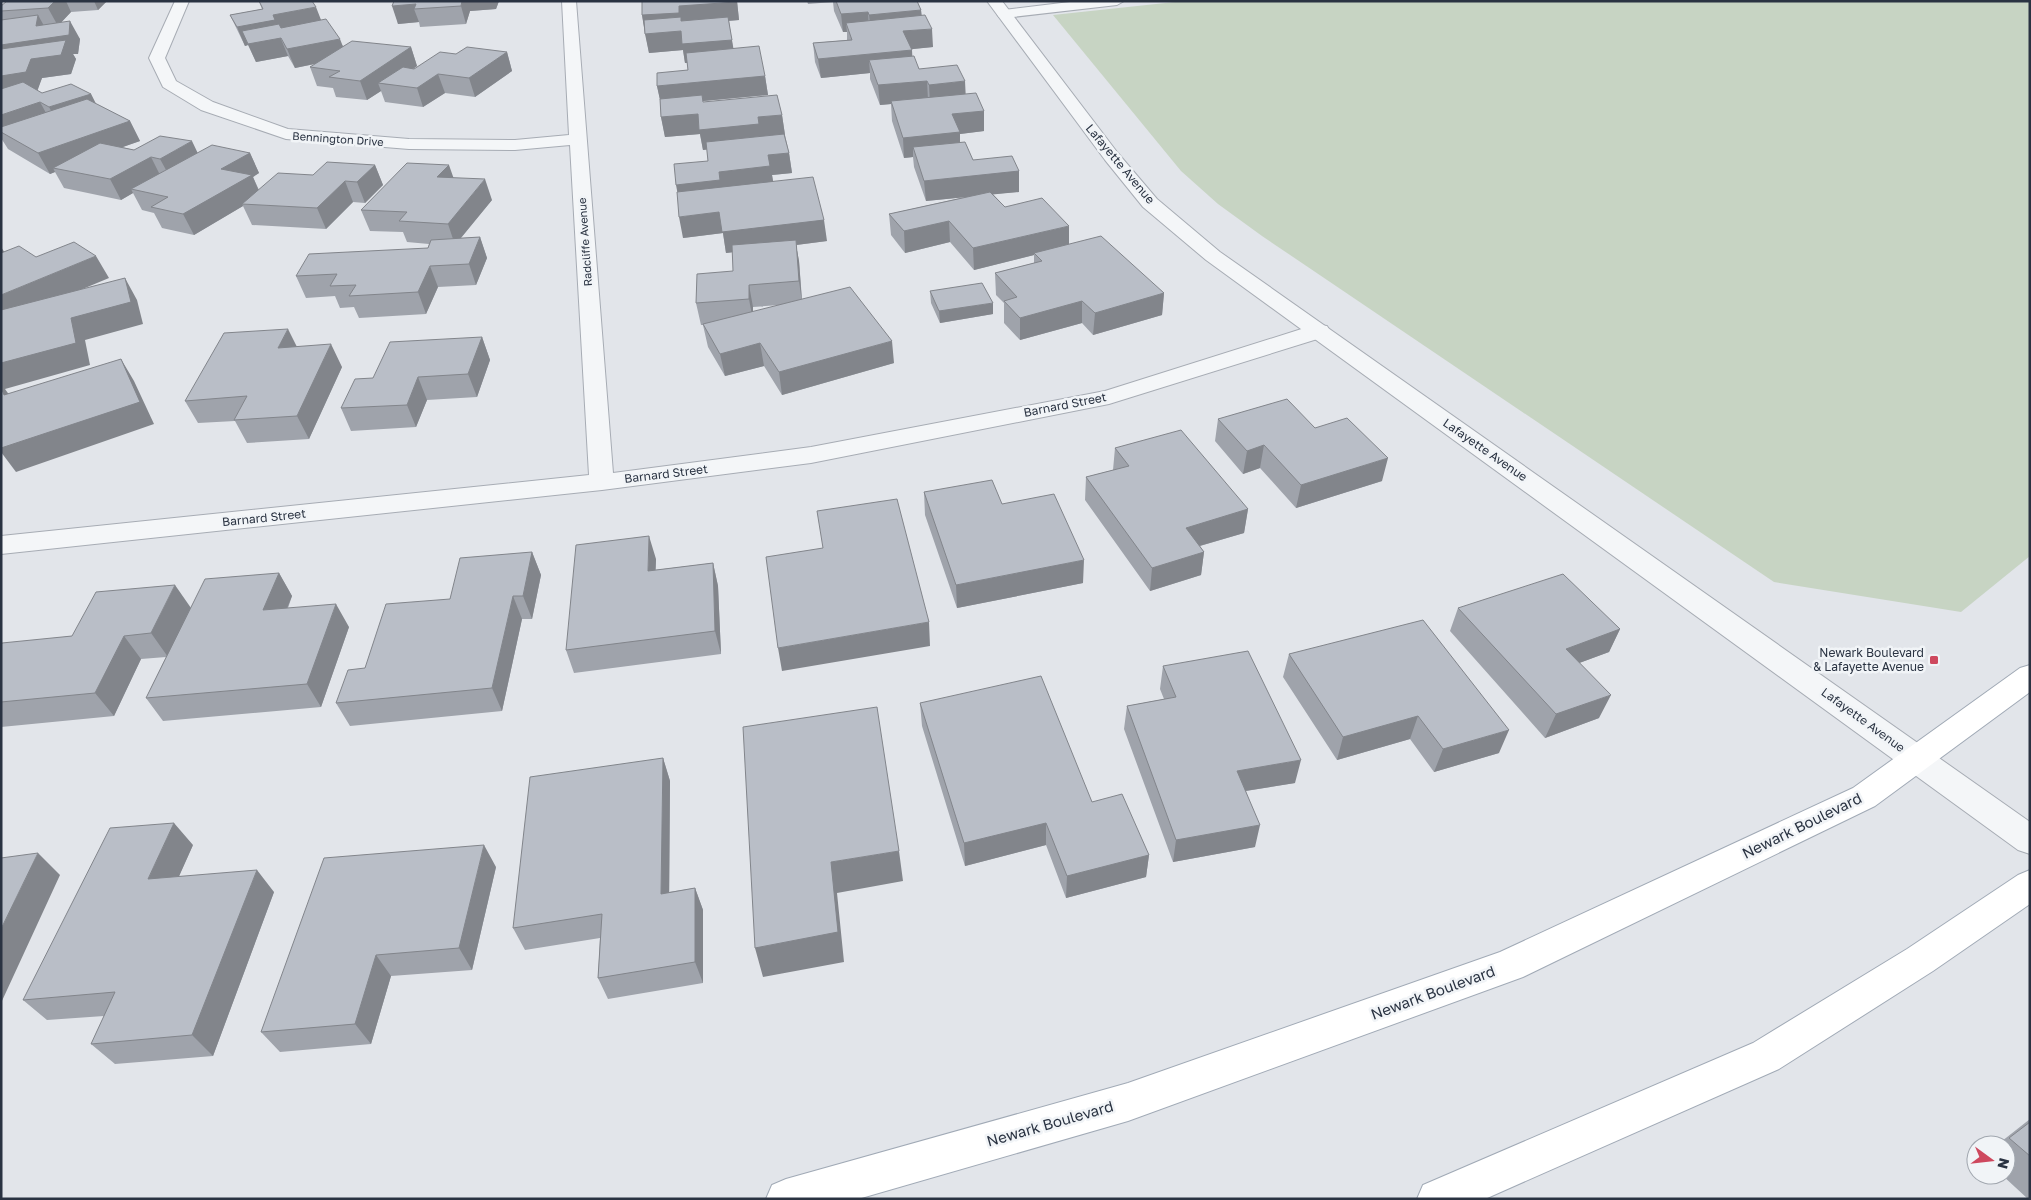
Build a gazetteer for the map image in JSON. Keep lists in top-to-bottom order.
{
  "streets": {
    "main road": ["Newark Boulevard"],
    "street": [
      "Bennington Drive",
      "Lafayette Avenue",
      "Radcliffe Avenue",
      "Barnard Street"
    ]
  },
  "crossings": [
    ["Bennington Drive", "Radcliffe Avenue"],
    ["Lafayette Avenue", "Barnard Street"],
    ["Lafayette Avenue", "Newark Boulevard"],
    ["Radcliffe Avenue", "Barnard Street"]
  ],
  "places": {
    "transit": ["Newark Boulevard & Lafayette Avenue"]
  },
  "north": "right"
}
